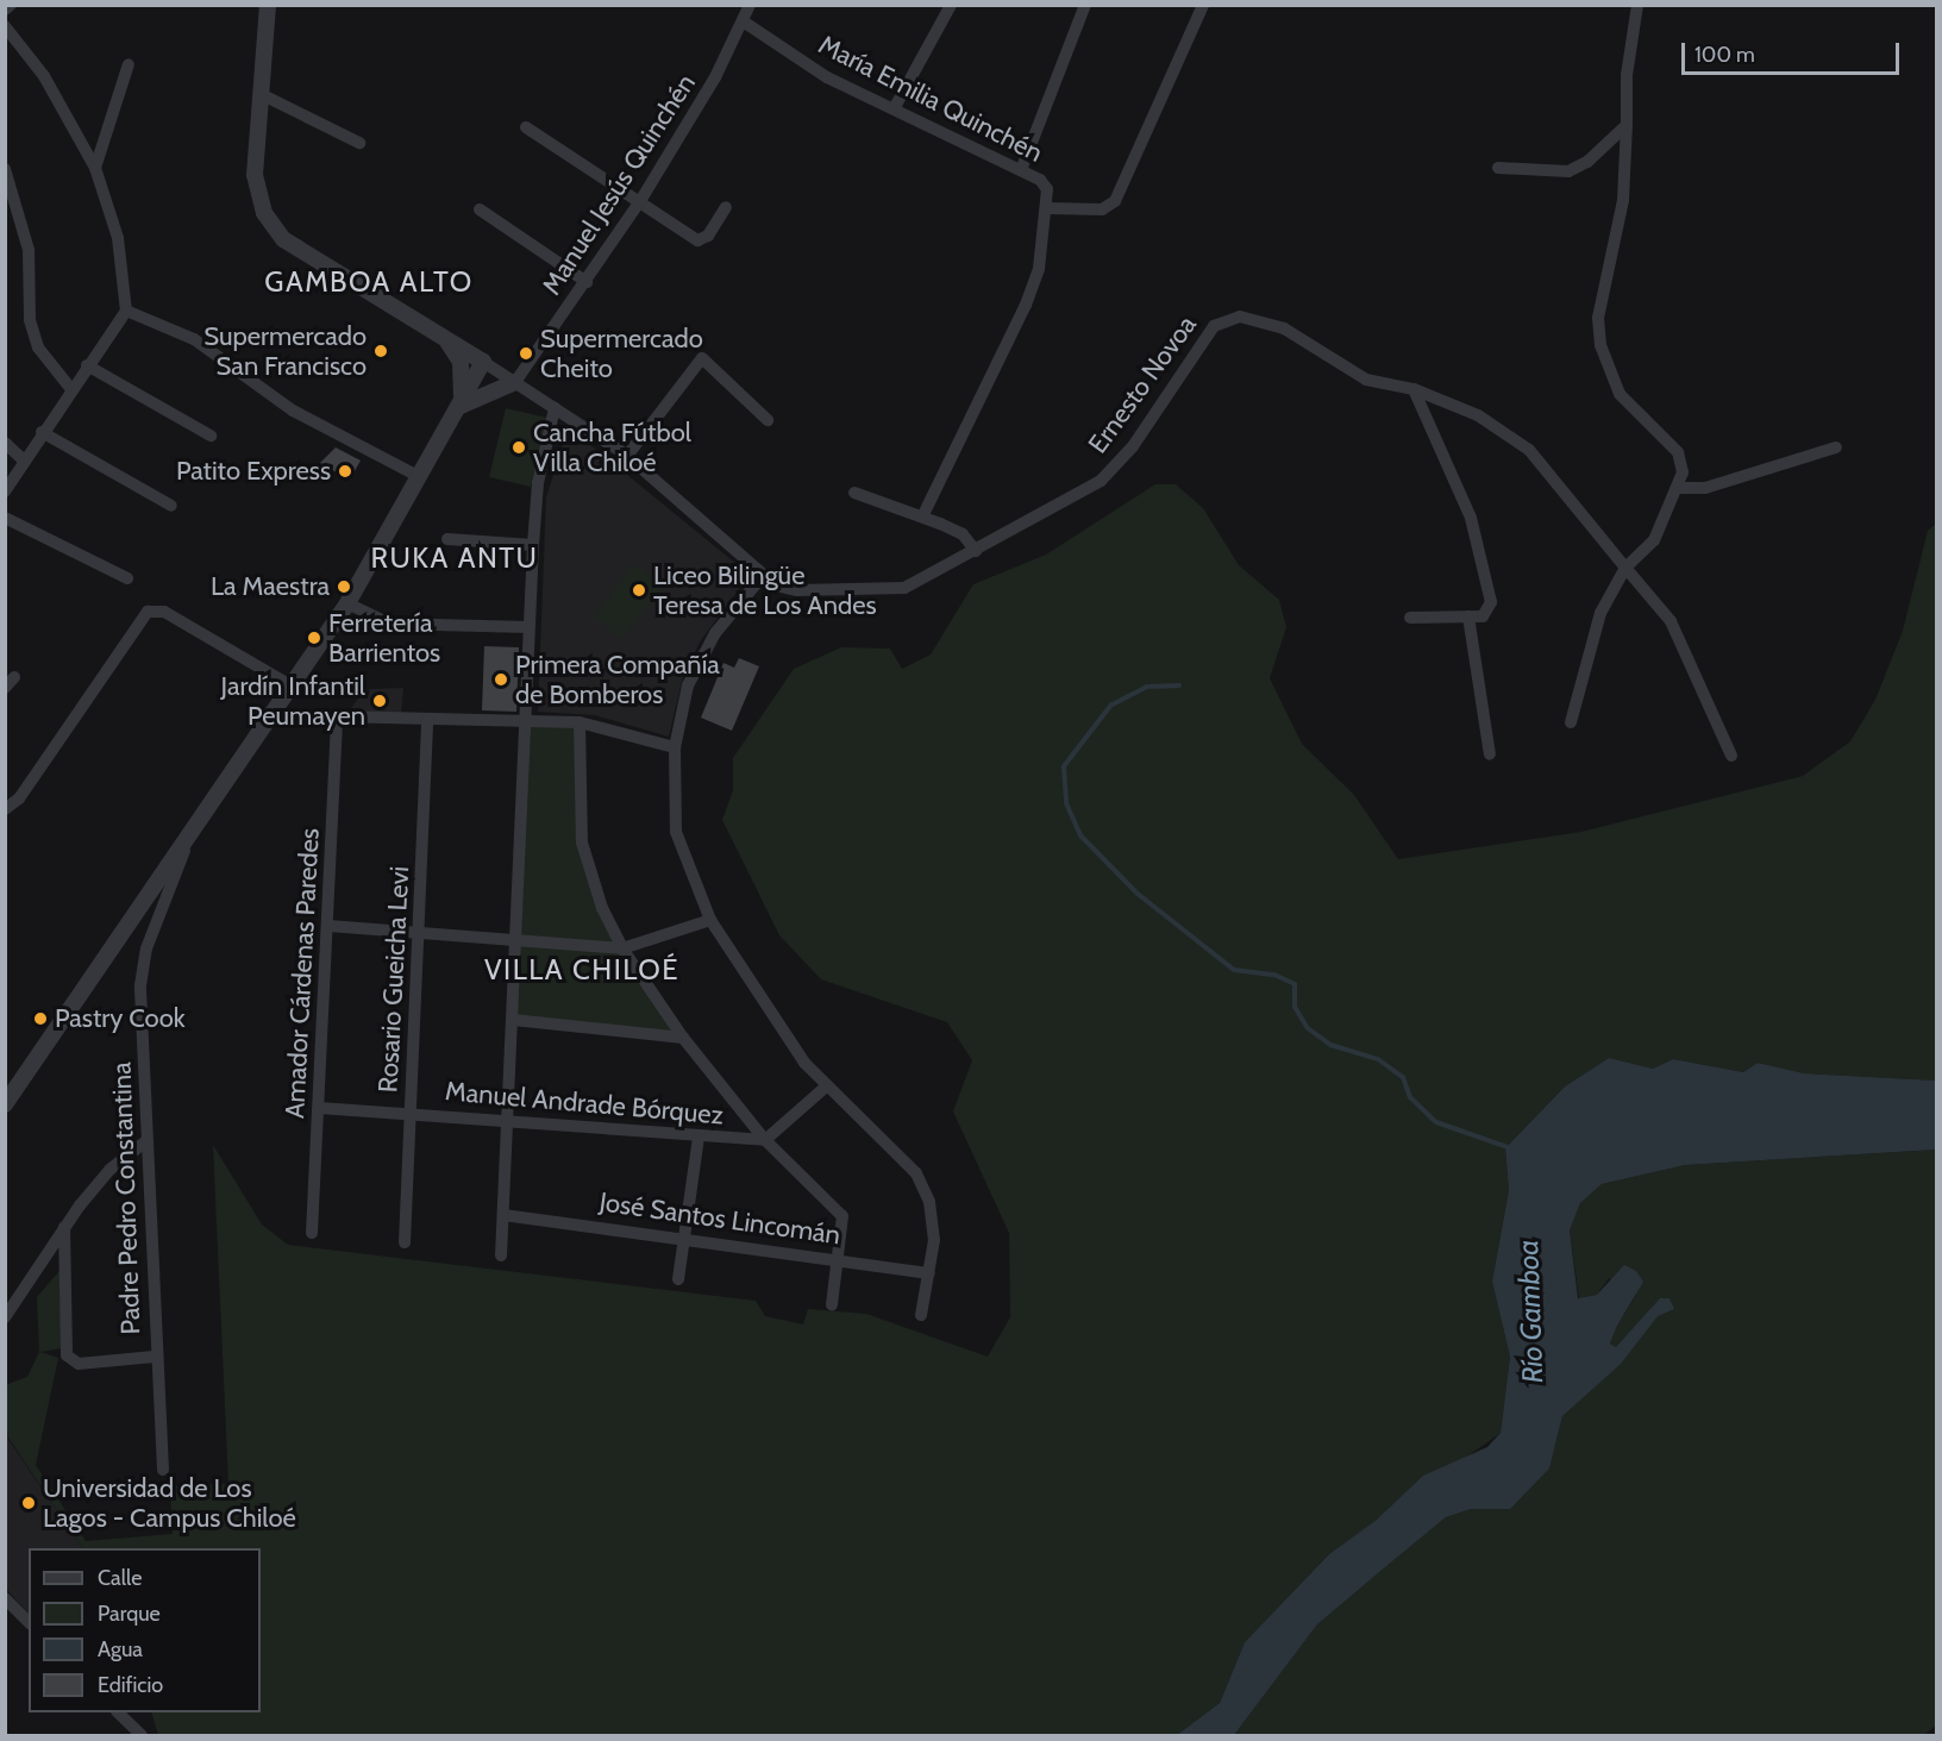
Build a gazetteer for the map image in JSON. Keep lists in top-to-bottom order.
{
  "streets": {
    "street": [
      "María Emilia Quinchén",
      "Manuel Jesús Quinchén",
      "Ernesto Novoa",
      "Amador Cárdenas Paredes",
      "Rosario Gueicha Levi",
      "Manuel Andrade Bórquez",
      "Padre Pedro Constantina",
      "José Santos Lincomán"
    ]
  },
  "crossings": [
    ["María Emilia Quinchén", "Manuel Jesús Quinchén"],
    ["Manuel Jesús Quinchén", "Ernesto Novoa"],
    ["Amador Cárdenas Paredes", "Rosario Gueicha Levi"],
    ["Amador Cárdenas Paredes", "Manuel Andrade Bórquez"],
    ["Rosario Gueicha Levi", "Manuel Andrade Bórquez"]
  ],
  "districts": ["GAMBOA ALTO", "RUKA ANTU", "VILLA CHILOÉ"],
  "water": ["Río Gamboa"],
  "places": [
    "Supermercado San Francisco",
    "Supermercado Cheito",
    "Cancha Fútbol Villa Chiloé",
    "Patito Express",
    "La Maestra",
    "Liceo Bilingüe Teresa de Los Andes",
    "Ferretería Barrientos",
    "Primera Compañía de Bomberos",
    "Jardín Infantil Peumayen",
    "Pastry Cook",
    "Universidad de Los Lagos - Campus Chiloé"
  ],
  "legend": [
    "Calle",
    "Parque",
    "Agua",
    "Edificio"
  ],
  "scale_bar": "100 m"
}
